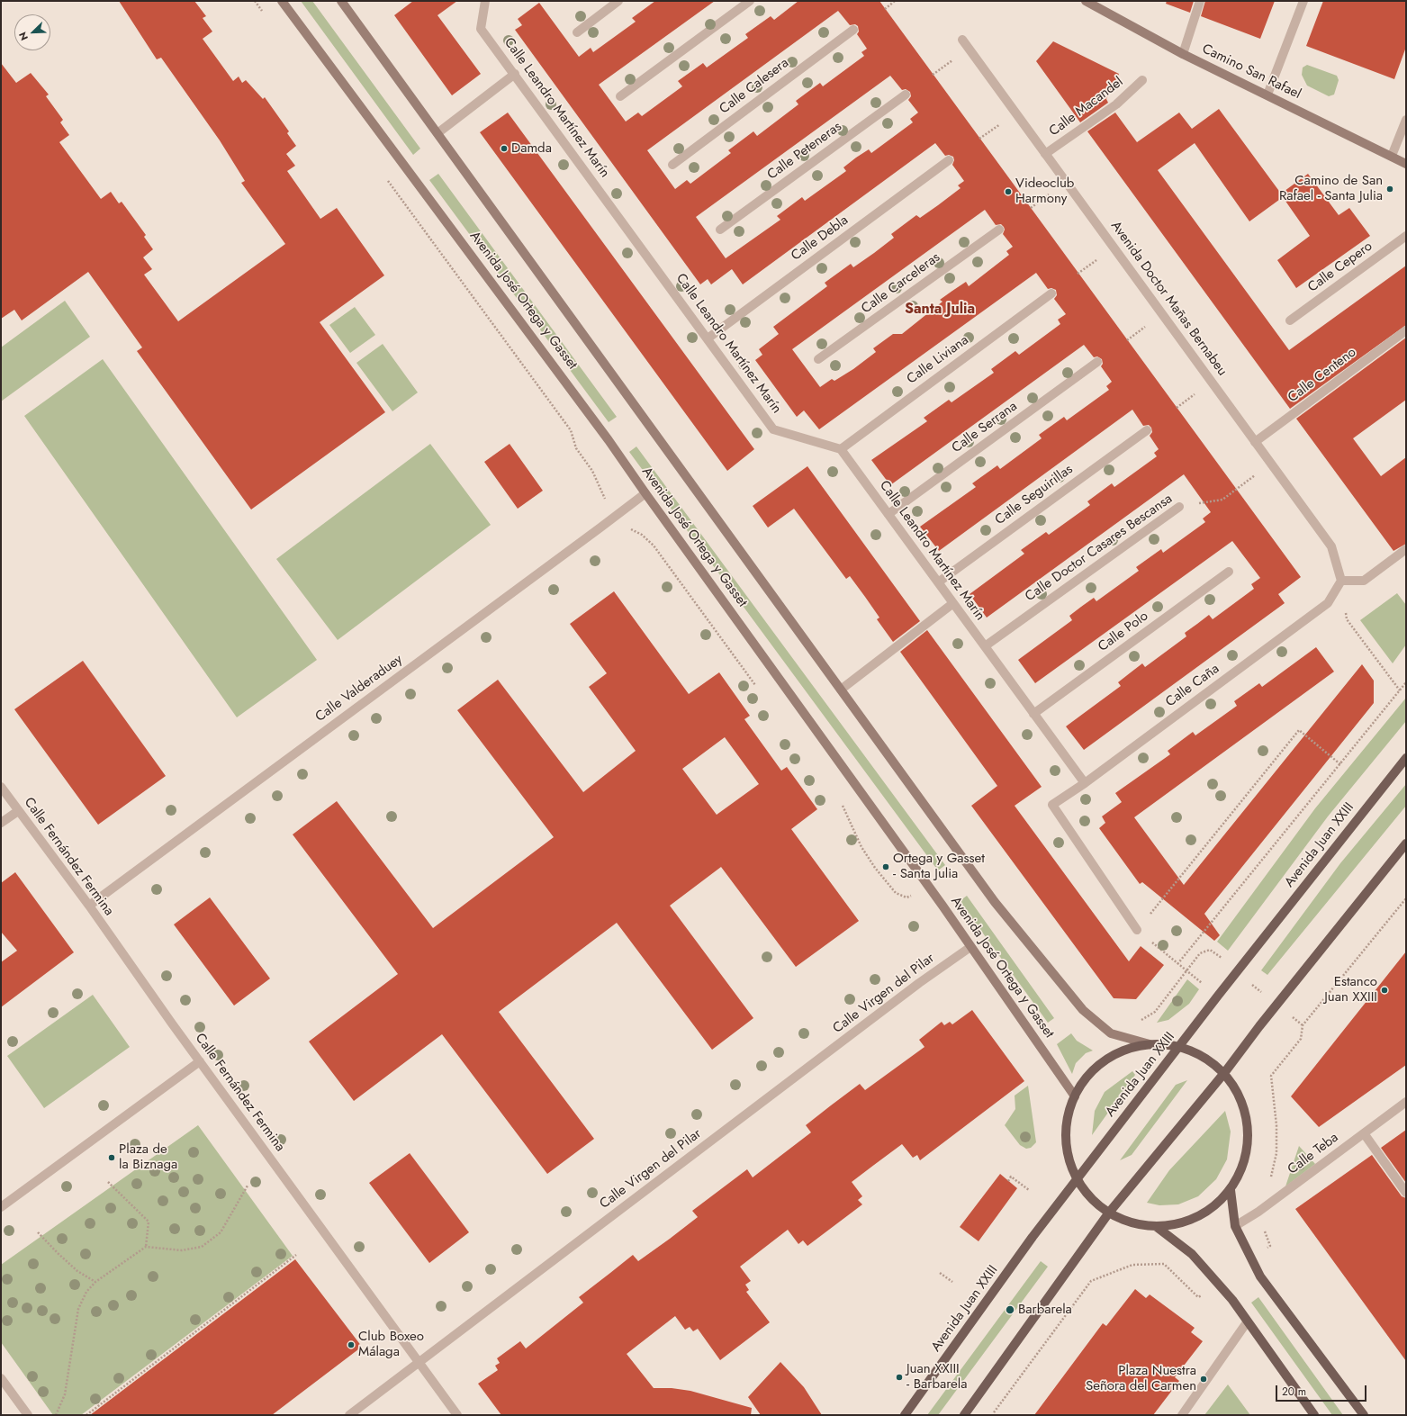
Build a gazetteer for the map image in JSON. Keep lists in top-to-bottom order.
{
  "streets": {
    "main road": ["Camino San Rafael", "Avenida José Ortega y Gasset", "Avenida Juan XXIII"],
    "street": [
      "Calle Calesera",
      "Calle Macandel",
      "Calle Leandro Martínez Marín",
      "Calle Peteneras",
      "Calle Debla",
      "Calle Cepero",
      "Calle Carceleras",
      "Avenida Doctor Mañas Bernabeu",
      "Calle Liviana",
      "Calle Centeno",
      "Calle Serrana",
      "Calle Seguirillas",
      "Calle Doctor Casares Bescansa",
      "Calle Polo",
      "Calle Caña",
      "Calle Valderaduey",
      "Calle Fernández Fermina",
      "Calle Virgen del Pilar",
      "Calle Teba"
    ]
  },
  "crossings": [
    ["Calle Macandel", "Avenida Doctor Mañas Bernabeu"],
    ["Calle Leandro Martínez Marín", "Calle Debla"],
    ["Calle Leandro Martínez Marín", "Calle Liviana"],
    ["Calle Leandro Martínez Marín", "Calle Serrana"],
    ["Calle Leandro Martínez Marín", "Calle Seguirillas"],
    ["Calle Leandro Martínez Marín", "Calle Doctor Casares Bescansa"],
    ["Calle Leandro Martínez Marín", "Calle Polo"],
    ["Calle Leandro Martínez Marín", "Calle Caña"],
    ["Avenida Doctor Mañas Bernabeu", "Calle Centeno"],
    ["Avenida Doctor Mañas Bernabeu", "Calle Doctor Casares Bescansa"],
    ["Avenida Doctor Mañas Bernabeu", "Calle Caña"],
    ["Avenida José Ortega y Gasset", "Calle Valderaduey"],
    ["Avenida José Ortega y Gasset", "Calle Virgen del Pilar"],
    ["Calle Valderaduey", "Calle Fernández Fermina"],
    ["Calle Fernández Fermina", "Calle Virgen del Pilar"]
  ],
  "districts": ["Santa Julia"],
  "places": [
    "Damda",
    "Camino de San Rafael - Santa Julia",
    "Videoclub Harmony",
    "Ortega y Gasset - Santa Julia",
    "Estanco Juan XXIII",
    "Plaza de la Biznaga",
    "Barbarela",
    "Club Boxeo Málaga",
    "Juan XXIII - Barbarela",
    "Plaza Nuestra Señora del Carmen"
  ],
  "scale_bar": "20 m",
  "north": "bottom left"
}
